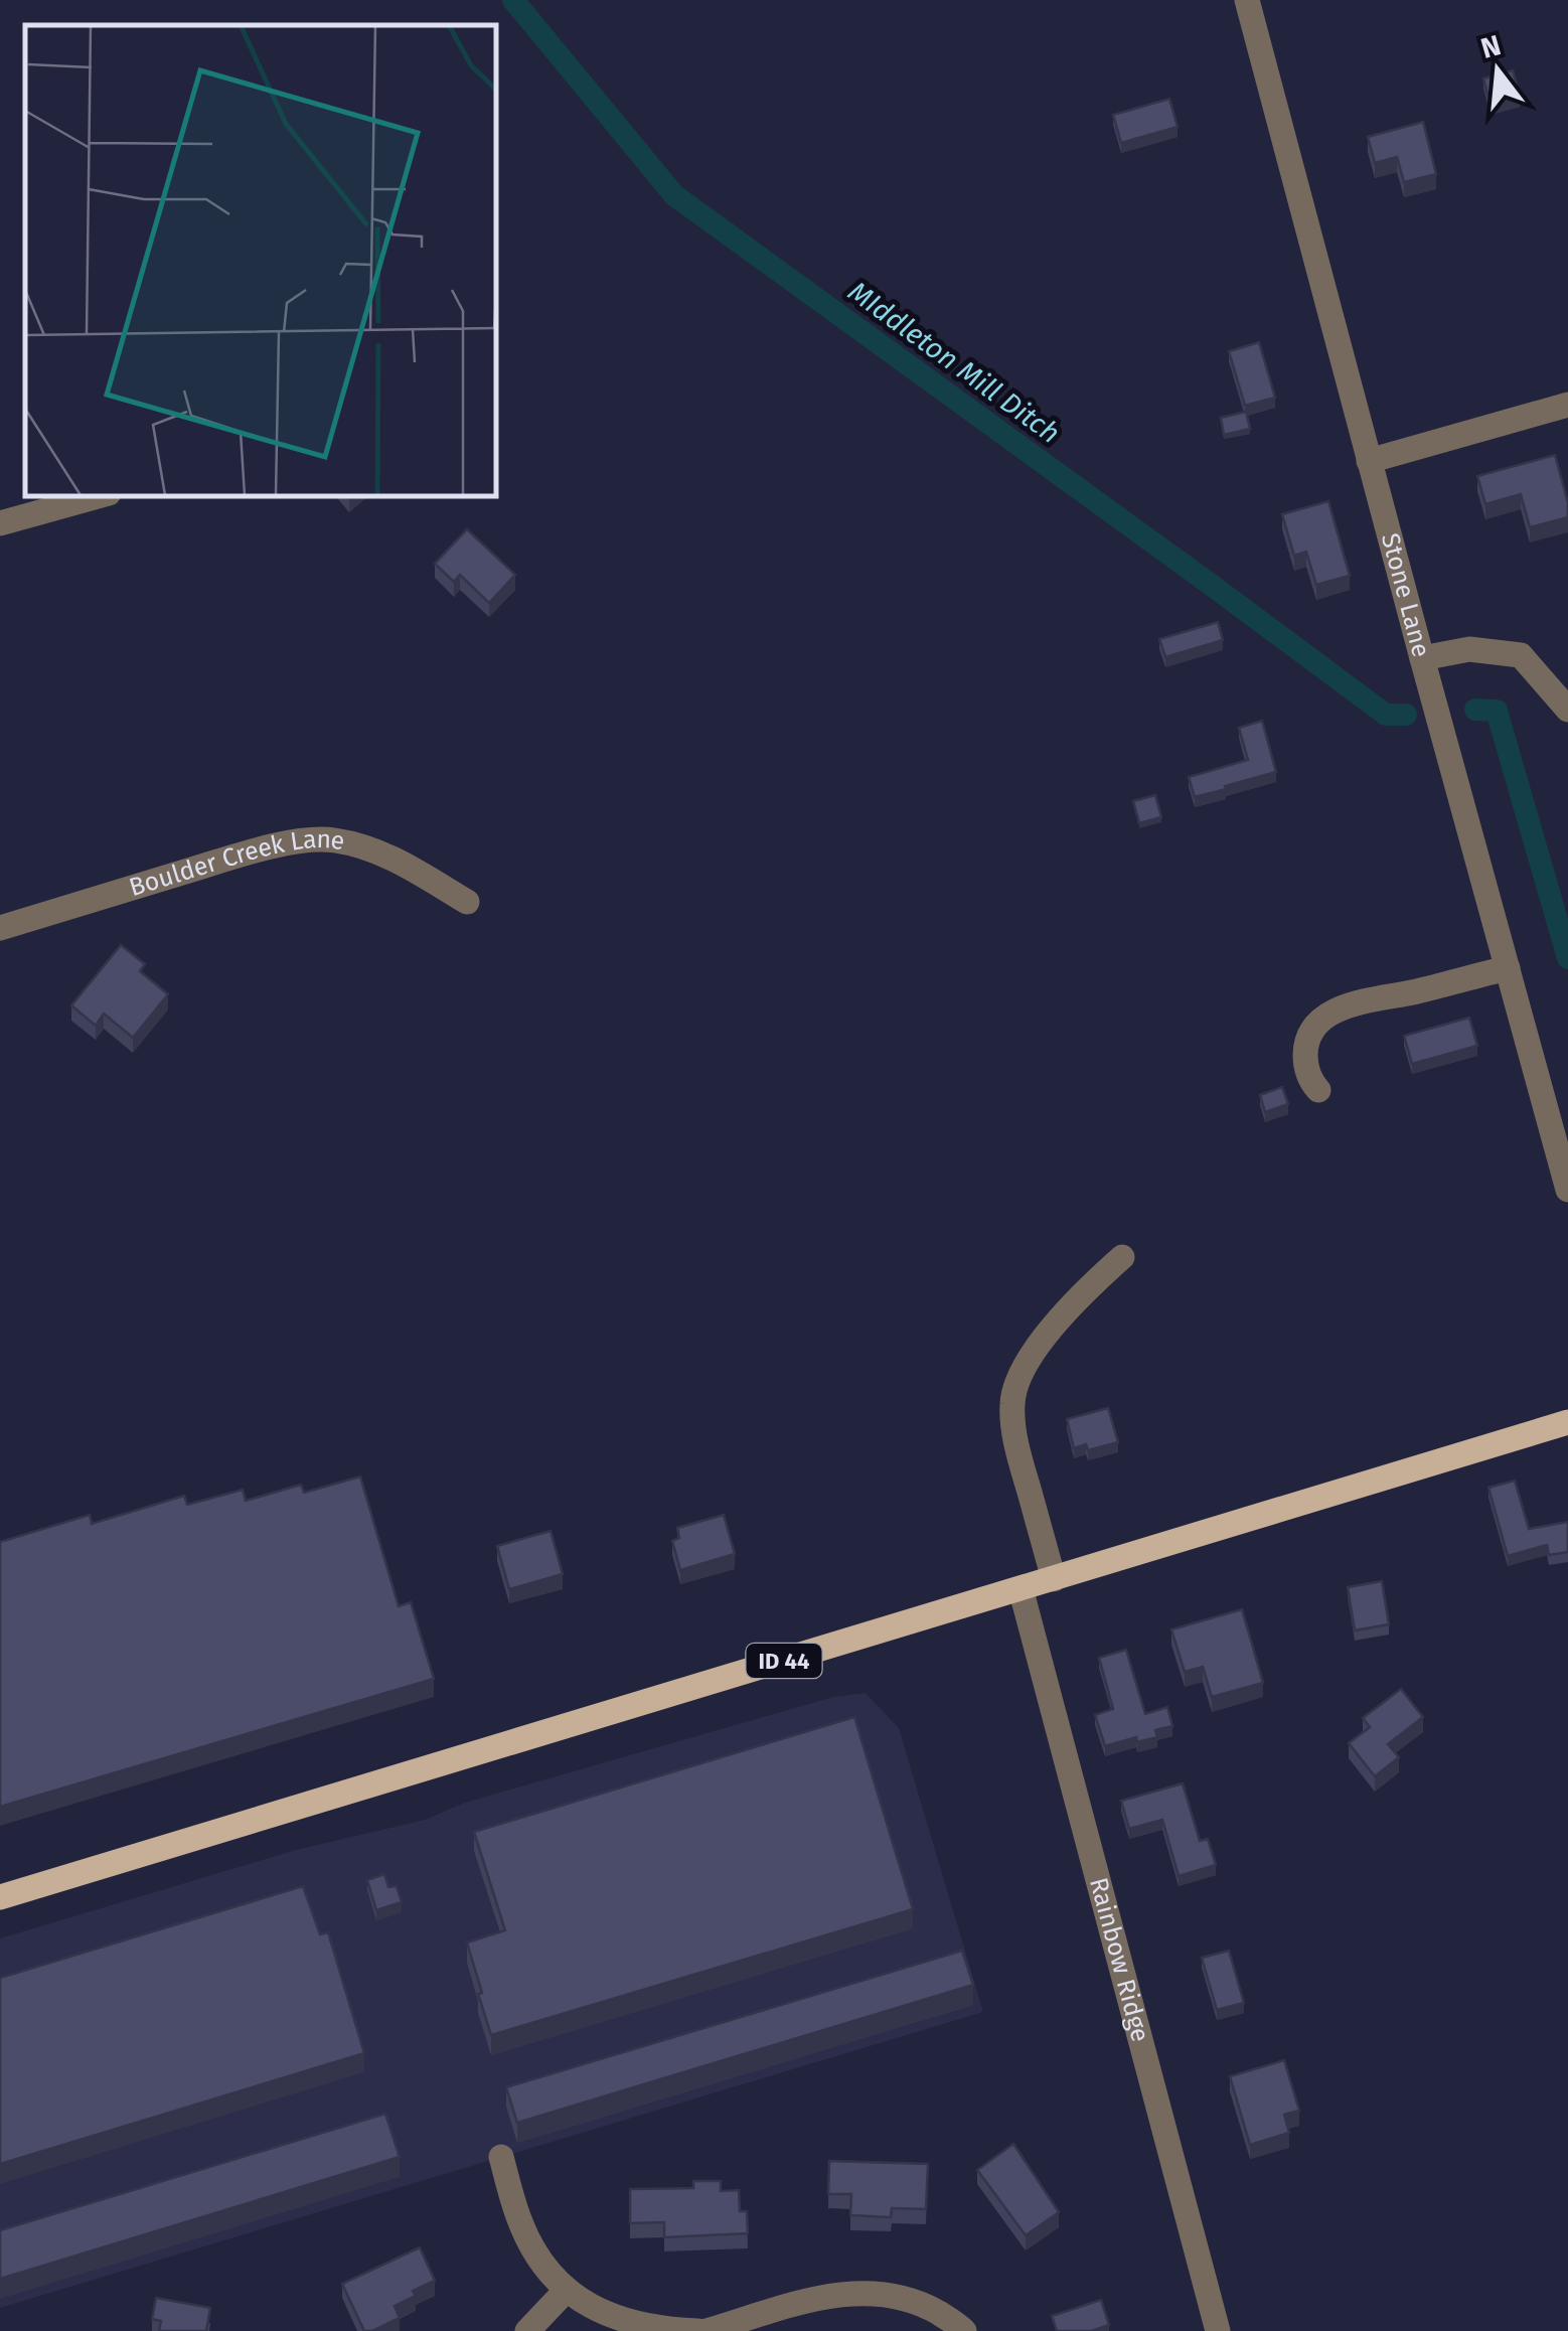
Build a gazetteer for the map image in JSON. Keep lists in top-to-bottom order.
{
  "streets": {
    "main road": ["ID 44"],
    "street": ["Stone Lane", "Boulder Creek Lane", "Rainbow Ridge"]
  },
  "crossings": [
    ["ID 44", "Rainbow Ridge"]
  ],
  "water": ["MIddleton Mill Ditch"],
  "north": "top"
}
